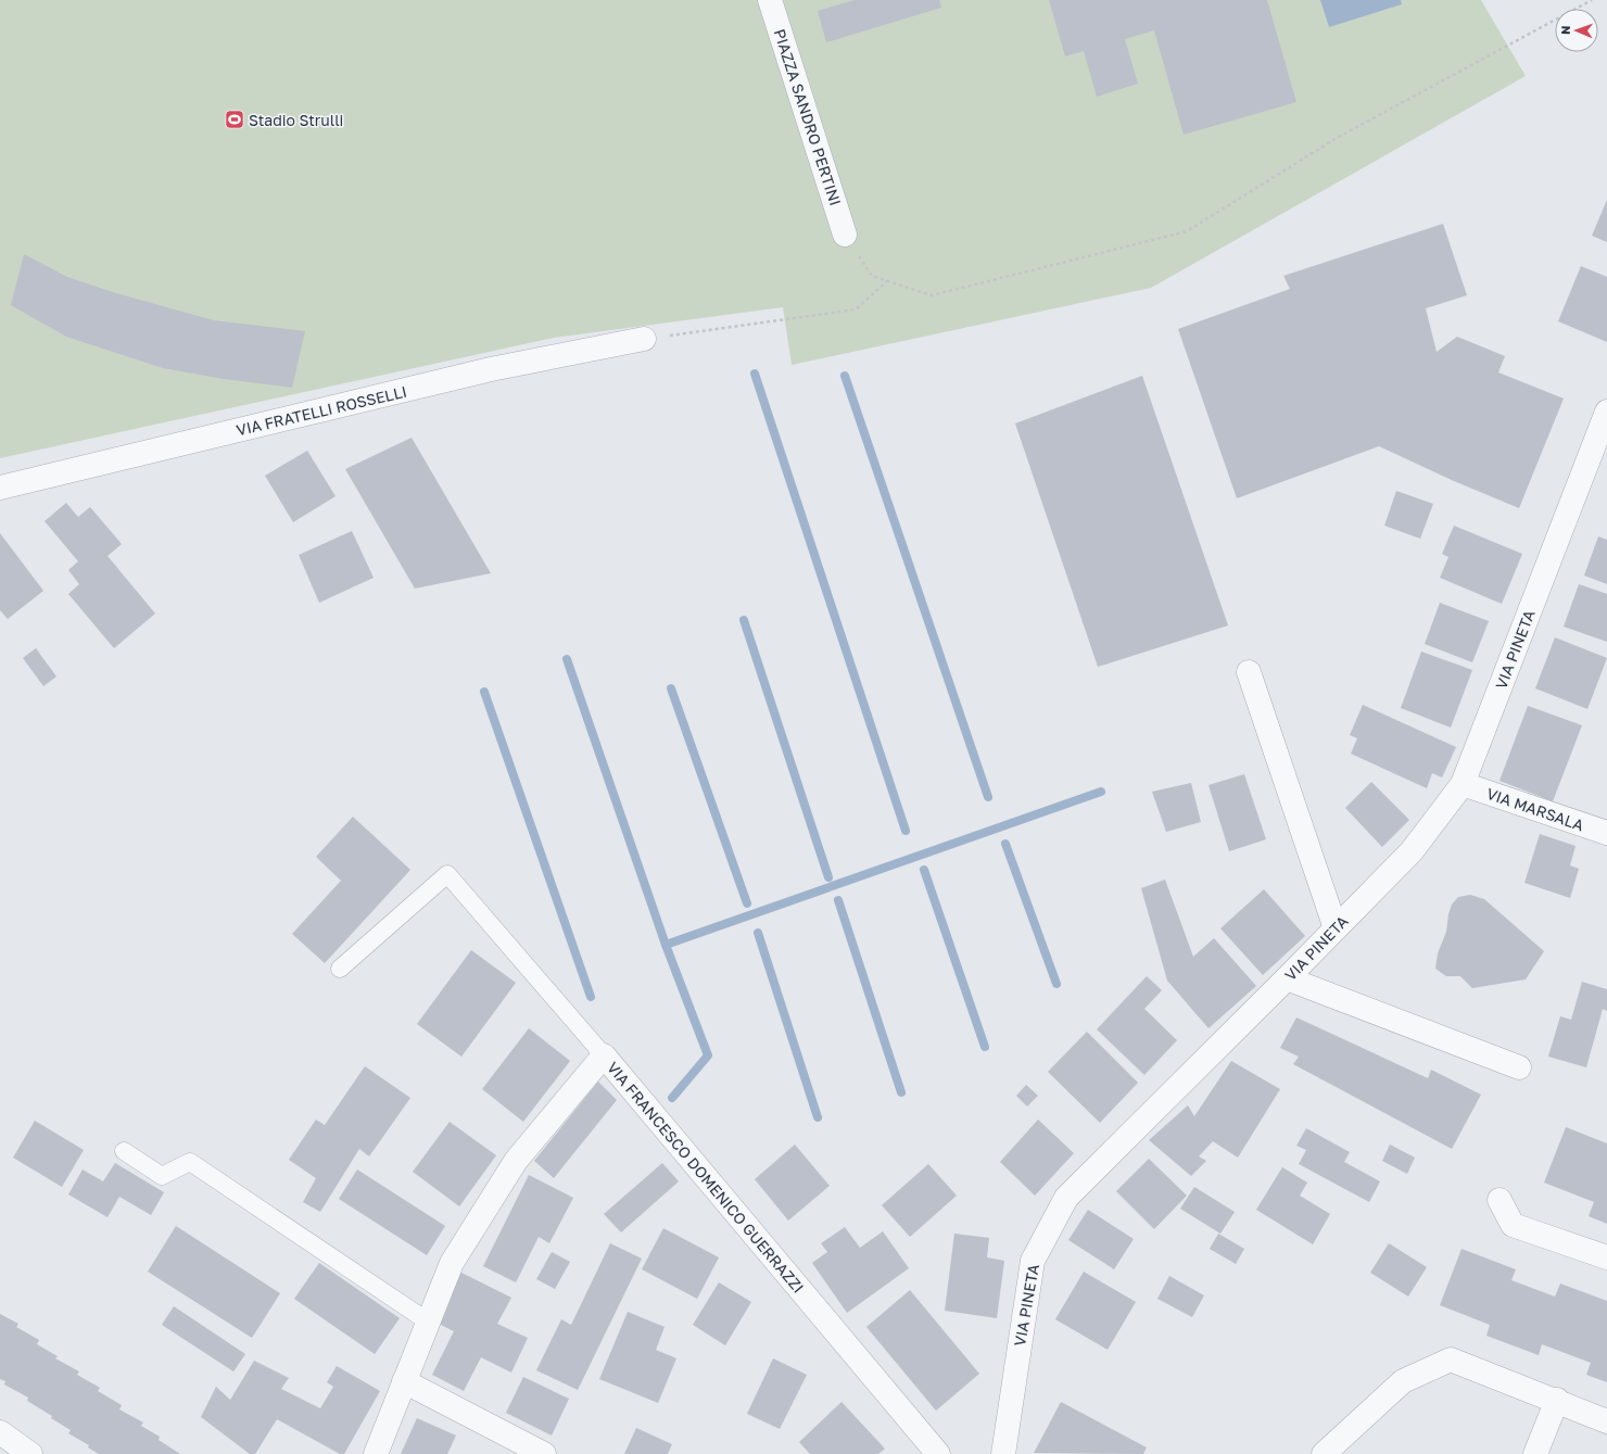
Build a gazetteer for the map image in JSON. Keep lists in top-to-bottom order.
{
  "streets": {
    "street": [
      "PIAZZA SANDRO PERTINI",
      "VIA FRATELLI ROSSELLI",
      "VIA PINETA",
      "VIA MARSALA",
      "VIA FRANCESCO DOMENICO GUERRAZZI"
    ]
  },
  "crossings": [
    ["VIA PINETA", "VIA MARSALA"]
  ],
  "places": {
    "sports": ["Stadio Strulli"]
  },
  "north": "left"
}
